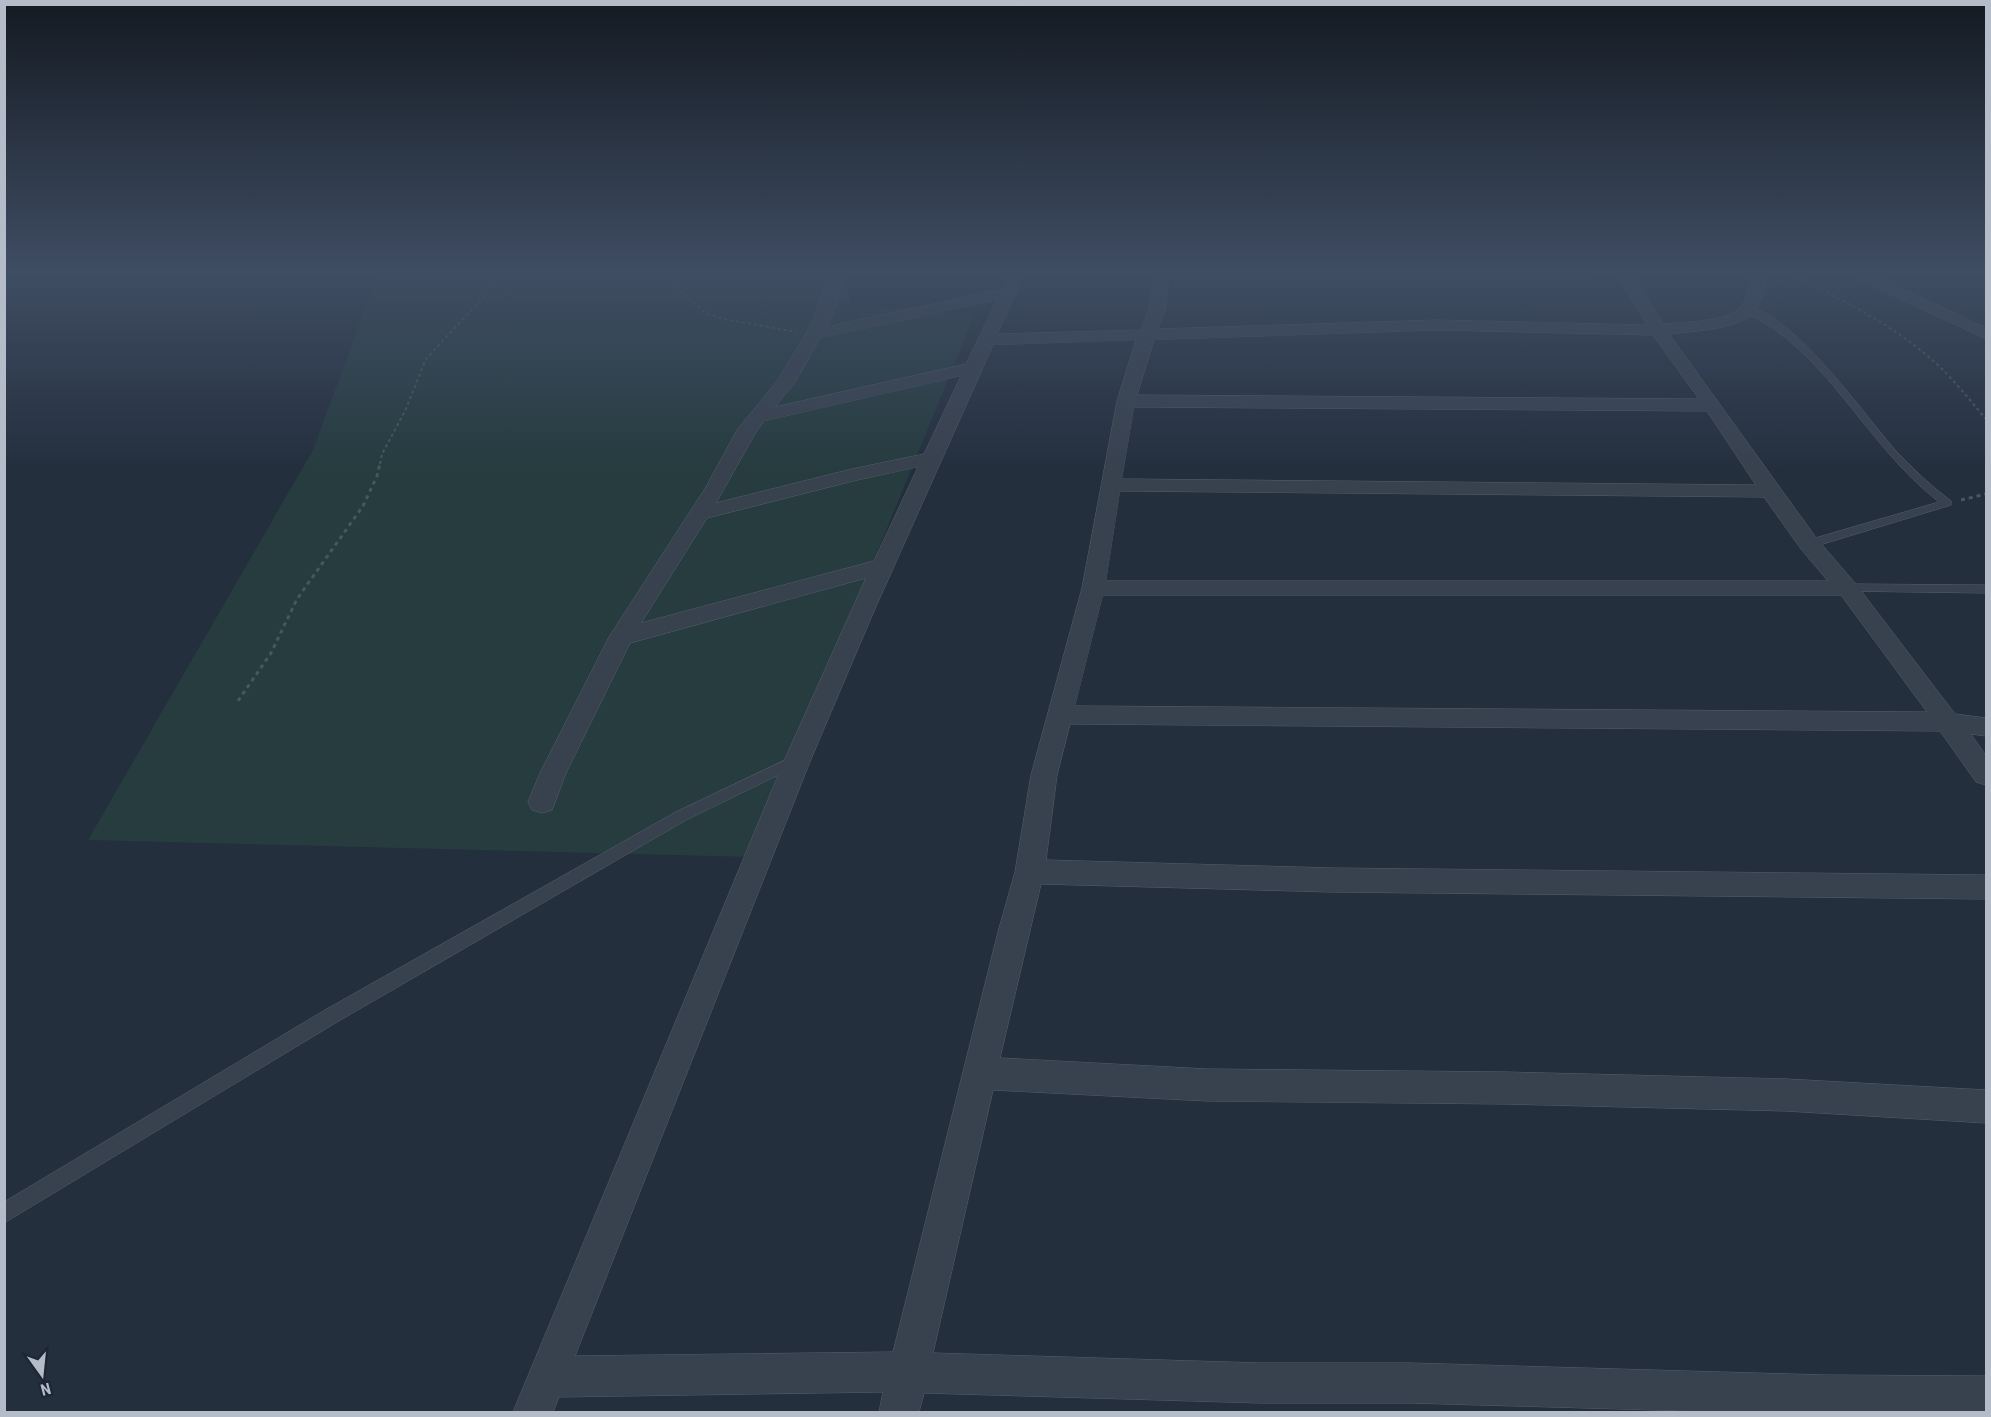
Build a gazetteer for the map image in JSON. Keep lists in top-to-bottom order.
{
  "north": "bottom"
}
